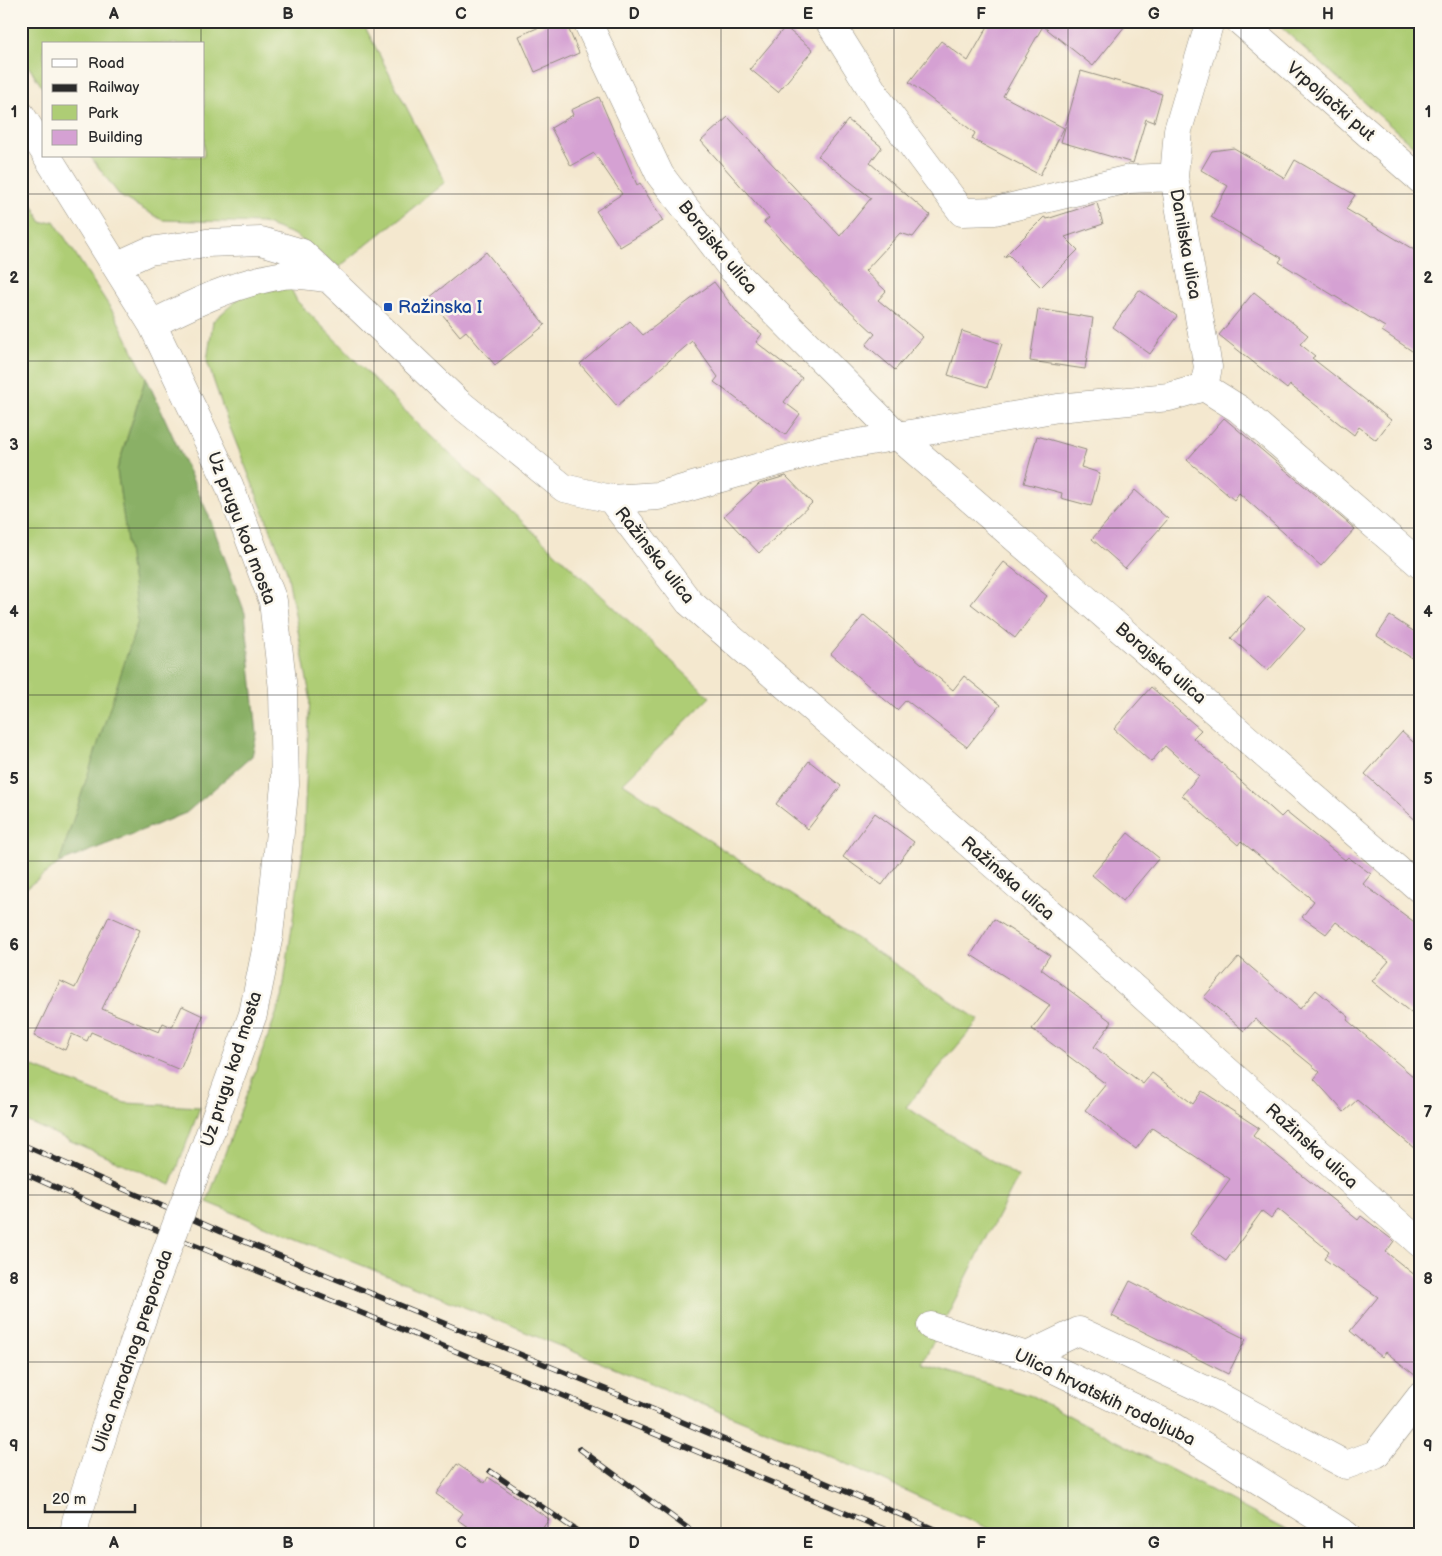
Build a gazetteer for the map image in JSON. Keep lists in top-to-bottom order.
{
  "streets": {
    "street": [
      "Vrpoljački put",
      "Danilska ulica",
      "Borajska ulica",
      "Uz prugu kod mosta",
      "Ražinska ulica",
      "Ulica narodnog preporoda",
      "Ulica hrvatskih rodoljuba"
    ]
  },
  "crossings": [
    ["Uz prugu kod mosta", "Ulica narodnog preporoda"]
  ],
  "places": {
    "transit": ["Ražinska I"]
  },
  "legend": [
    "Road",
    "Railway",
    "Park",
    "Building"
  ],
  "scale_bar": "20 m",
  "grid": {
    "columns": [
      "A",
      "B",
      "C",
      "D",
      "E",
      "F",
      "G",
      "H"
    ],
    "rows": [
      "1",
      "2",
      "3",
      "4",
      "5",
      "6",
      "7",
      "8",
      "9"
    ]
  }
}
